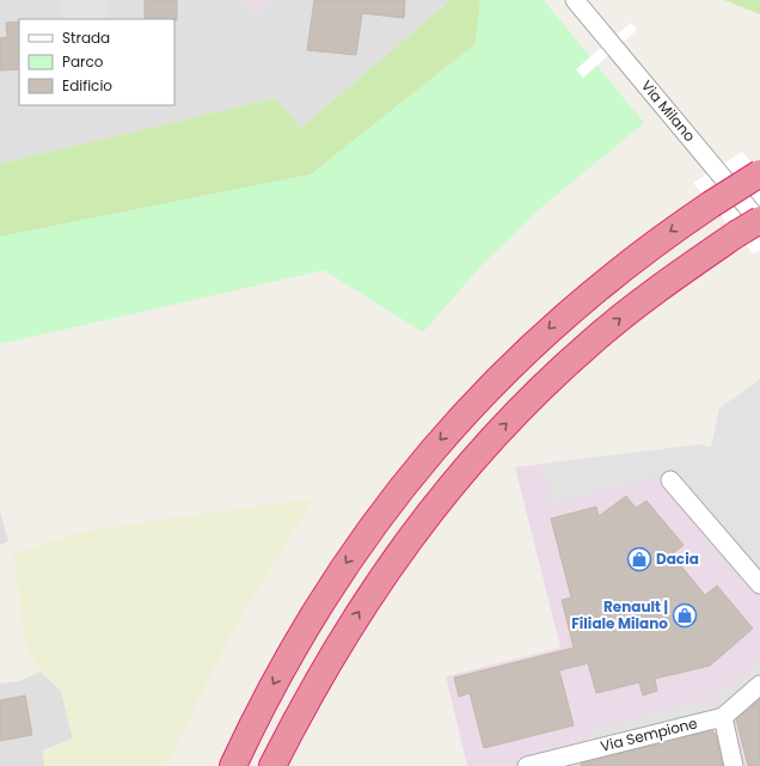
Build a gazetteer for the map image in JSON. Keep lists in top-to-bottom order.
{
  "streets": {
    "street": ["Via Milano", "Via Sempione"]
  },
  "places": {
    "shop": ["Dacia", "Renault | Filiale Milano"]
  },
  "legend": ["Strada", "Parco", "Edificio"]
}
